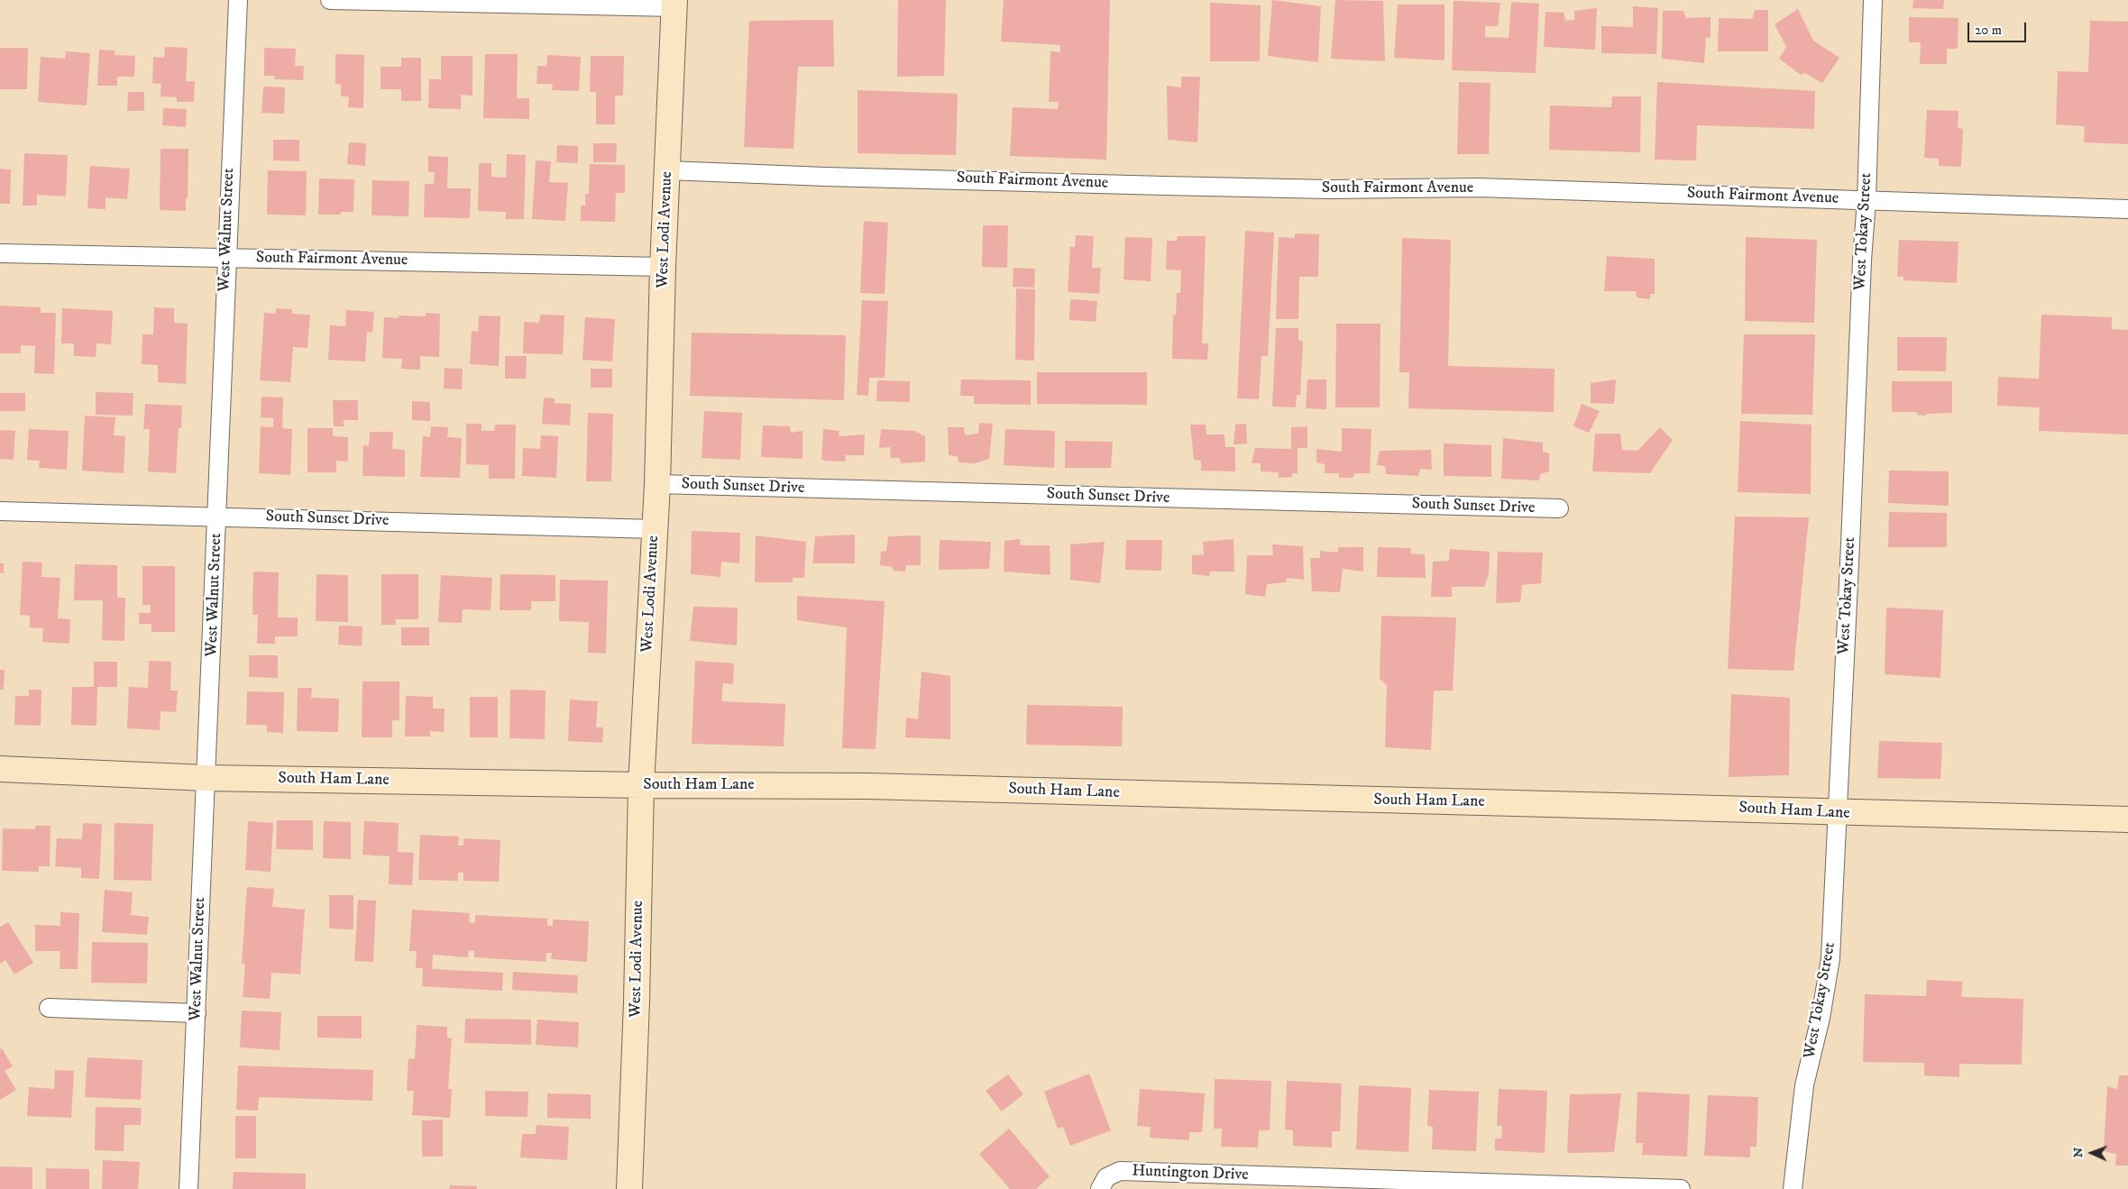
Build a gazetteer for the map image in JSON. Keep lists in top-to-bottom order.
{
  "streets": {
    "main road": ["West Lodi Avenue", "South Ham Lane"],
    "street": [
      "South Fairmont Avenue",
      "West Walnut Street",
      "West Tokay Street",
      "South Sunset Drive",
      "Huntington Drive"
    ]
  },
  "crossings": [
    ["South Fairmont Avenue", "West Walnut Street"],
    ["South Fairmont Avenue", "West Lodi Avenue"],
    ["South Fairmont Avenue", "West Tokay Street"],
    ["West Walnut Street", "South Sunset Drive"],
    ["West Walnut Street", "South Ham Lane"],
    ["West Lodi Avenue", "South Sunset Drive"],
    ["West Lodi Avenue", "South Ham Lane"],
    ["West Tokay Street", "South Ham Lane"]
  ],
  "scale_bar": "20 m",
  "north": "left"
}
